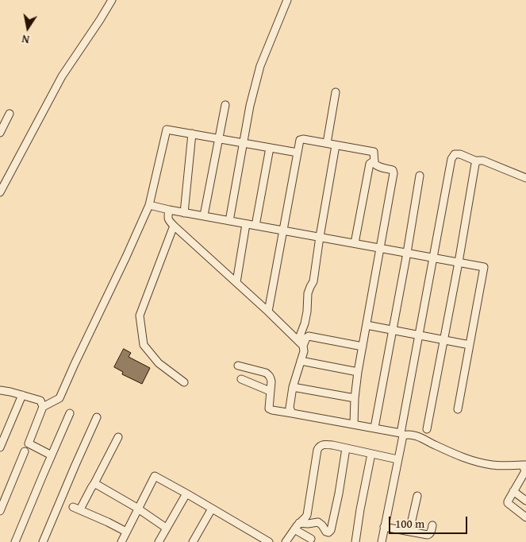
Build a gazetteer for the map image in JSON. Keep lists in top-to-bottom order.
{
  "scale_bar": "100 m",
  "north": "bottom"
}
